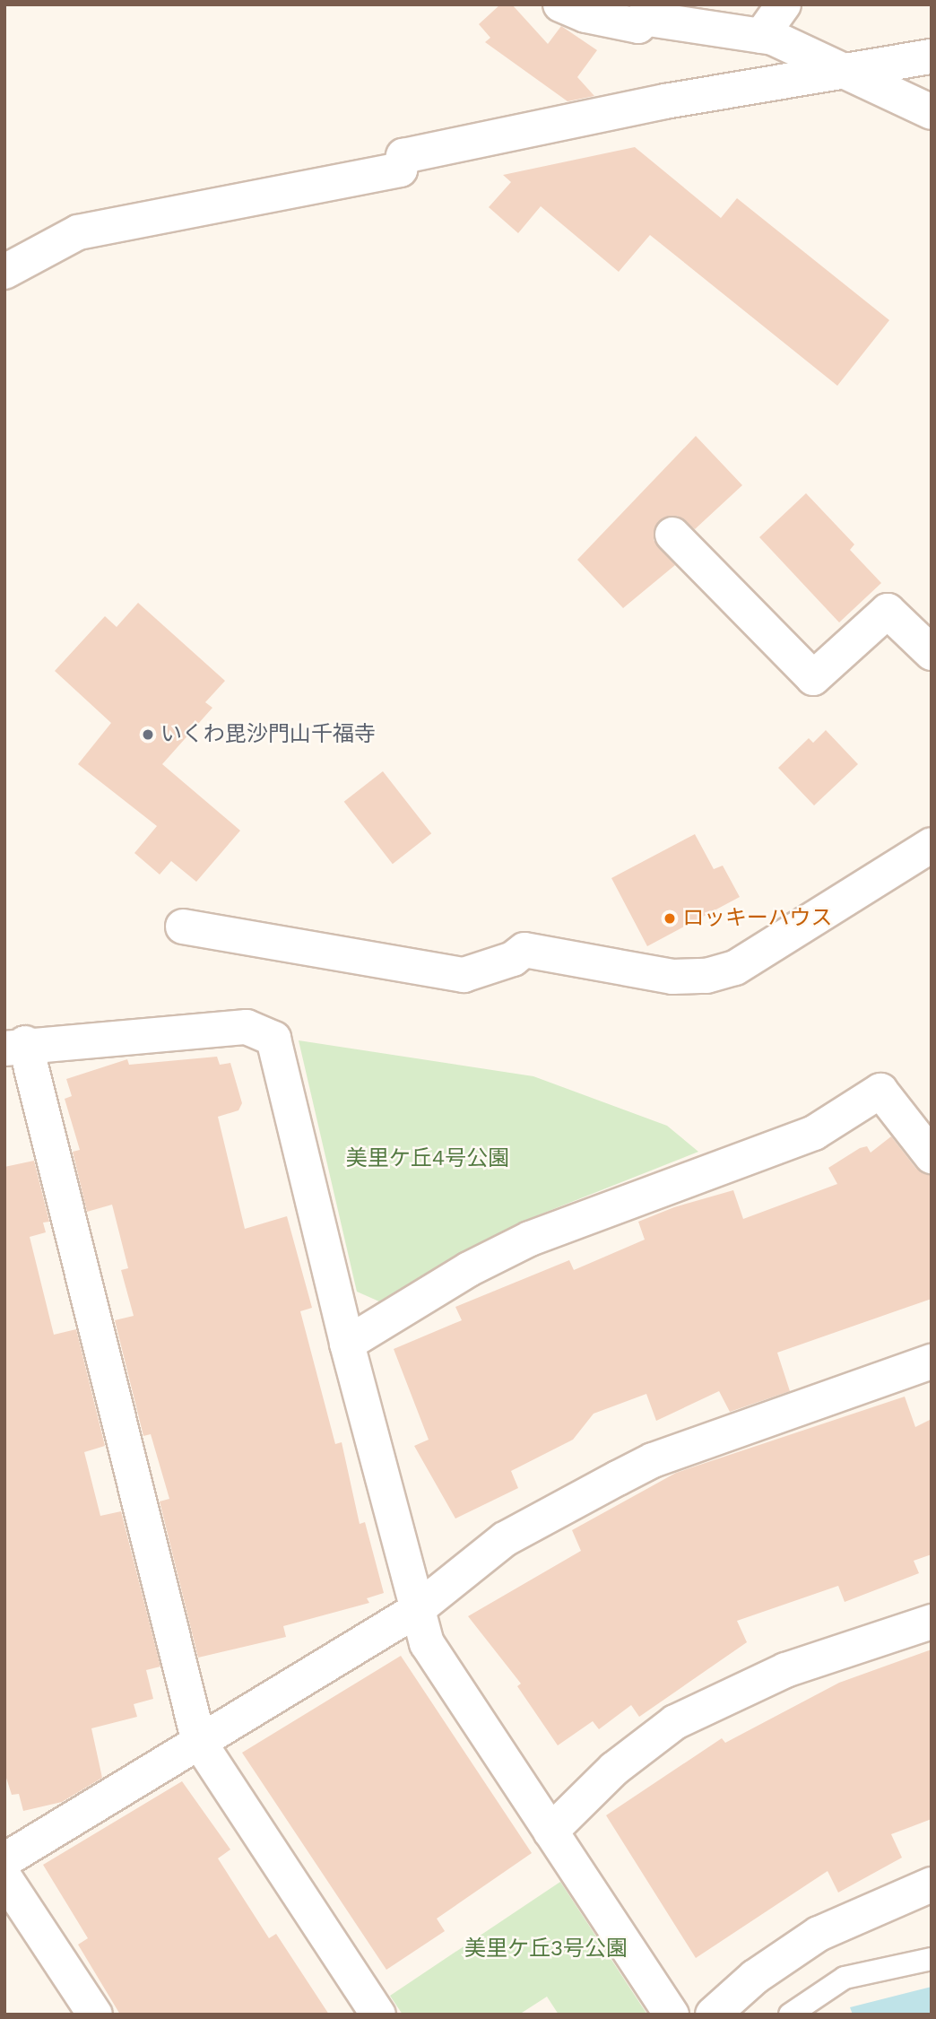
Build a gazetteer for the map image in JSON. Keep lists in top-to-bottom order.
{
  "parks": ["美里ケ丘4号公園", "美里ケ丘3号公園"],
  "places": ["いくわ毘沙門山千福寺", "ロッキーハウス"]
}
